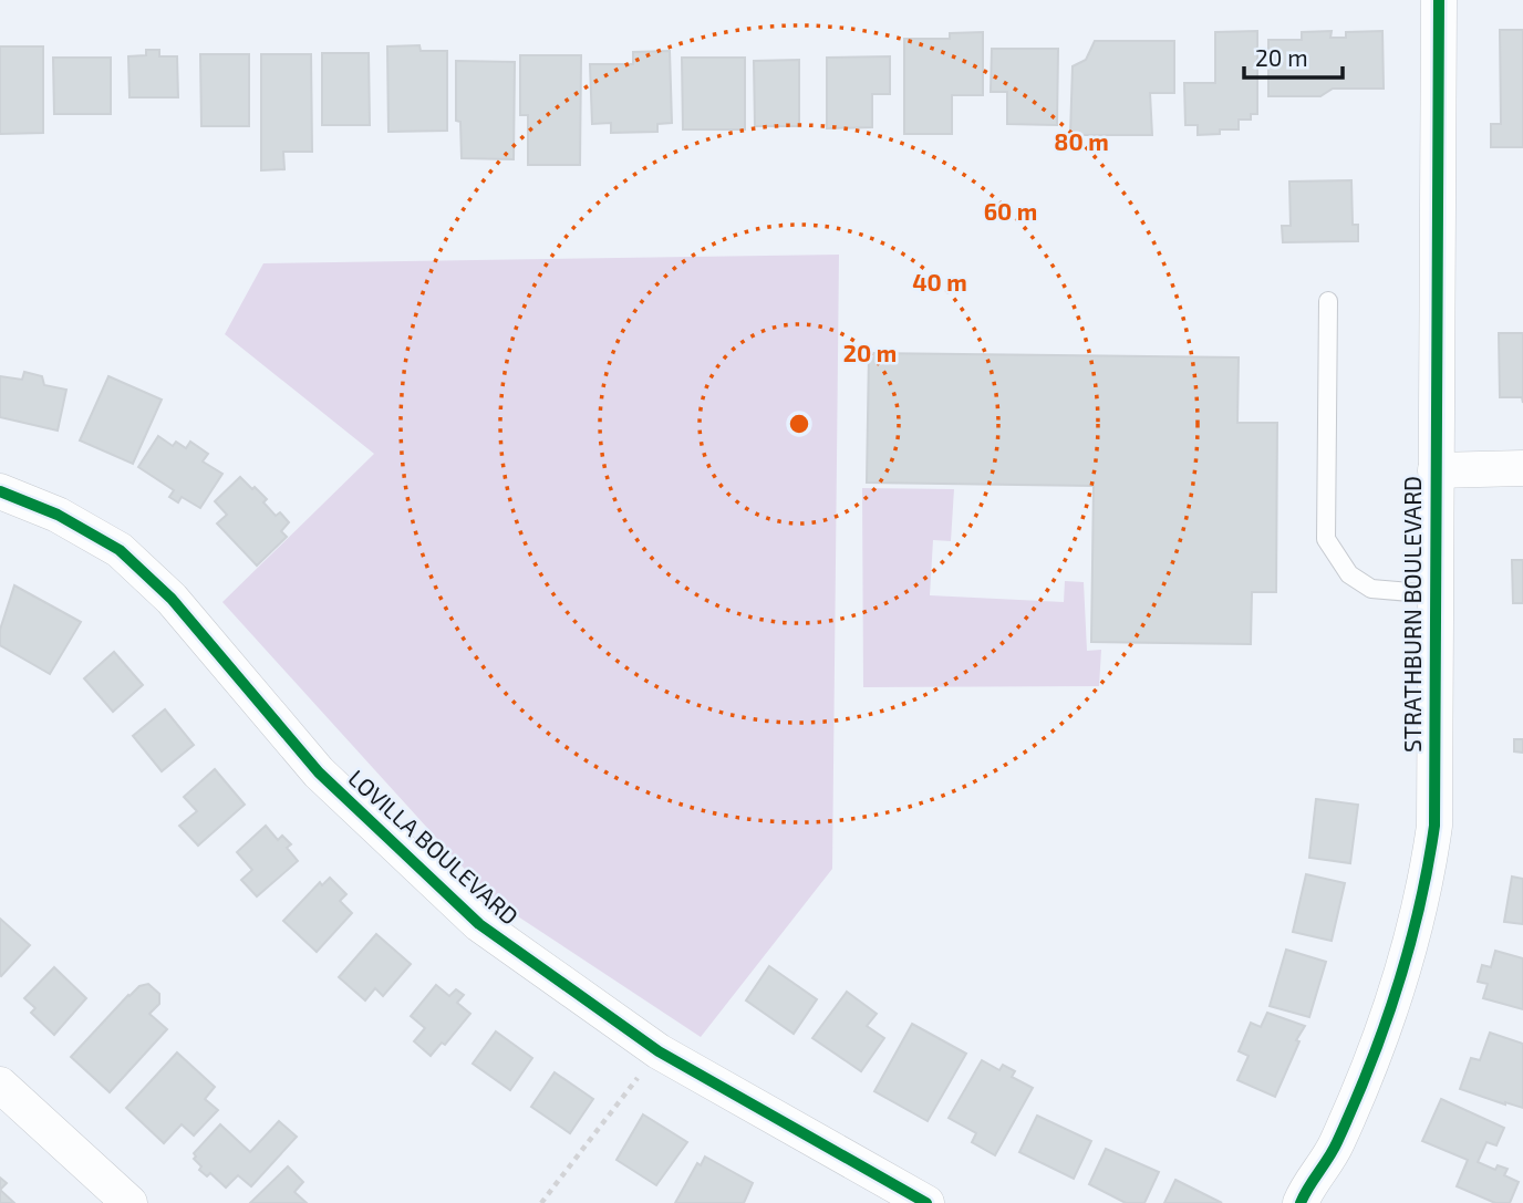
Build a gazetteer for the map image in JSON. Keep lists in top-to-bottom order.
{
  "streets": {
    "street": ["STRATHBURN BOULEVARD", "LOVILLA BOULEVARD"]
  },
  "scale_bar": "20 m",
  "rings": [
    "80 m",
    "60 m",
    "40 m",
    "20 m"
  ]
}
